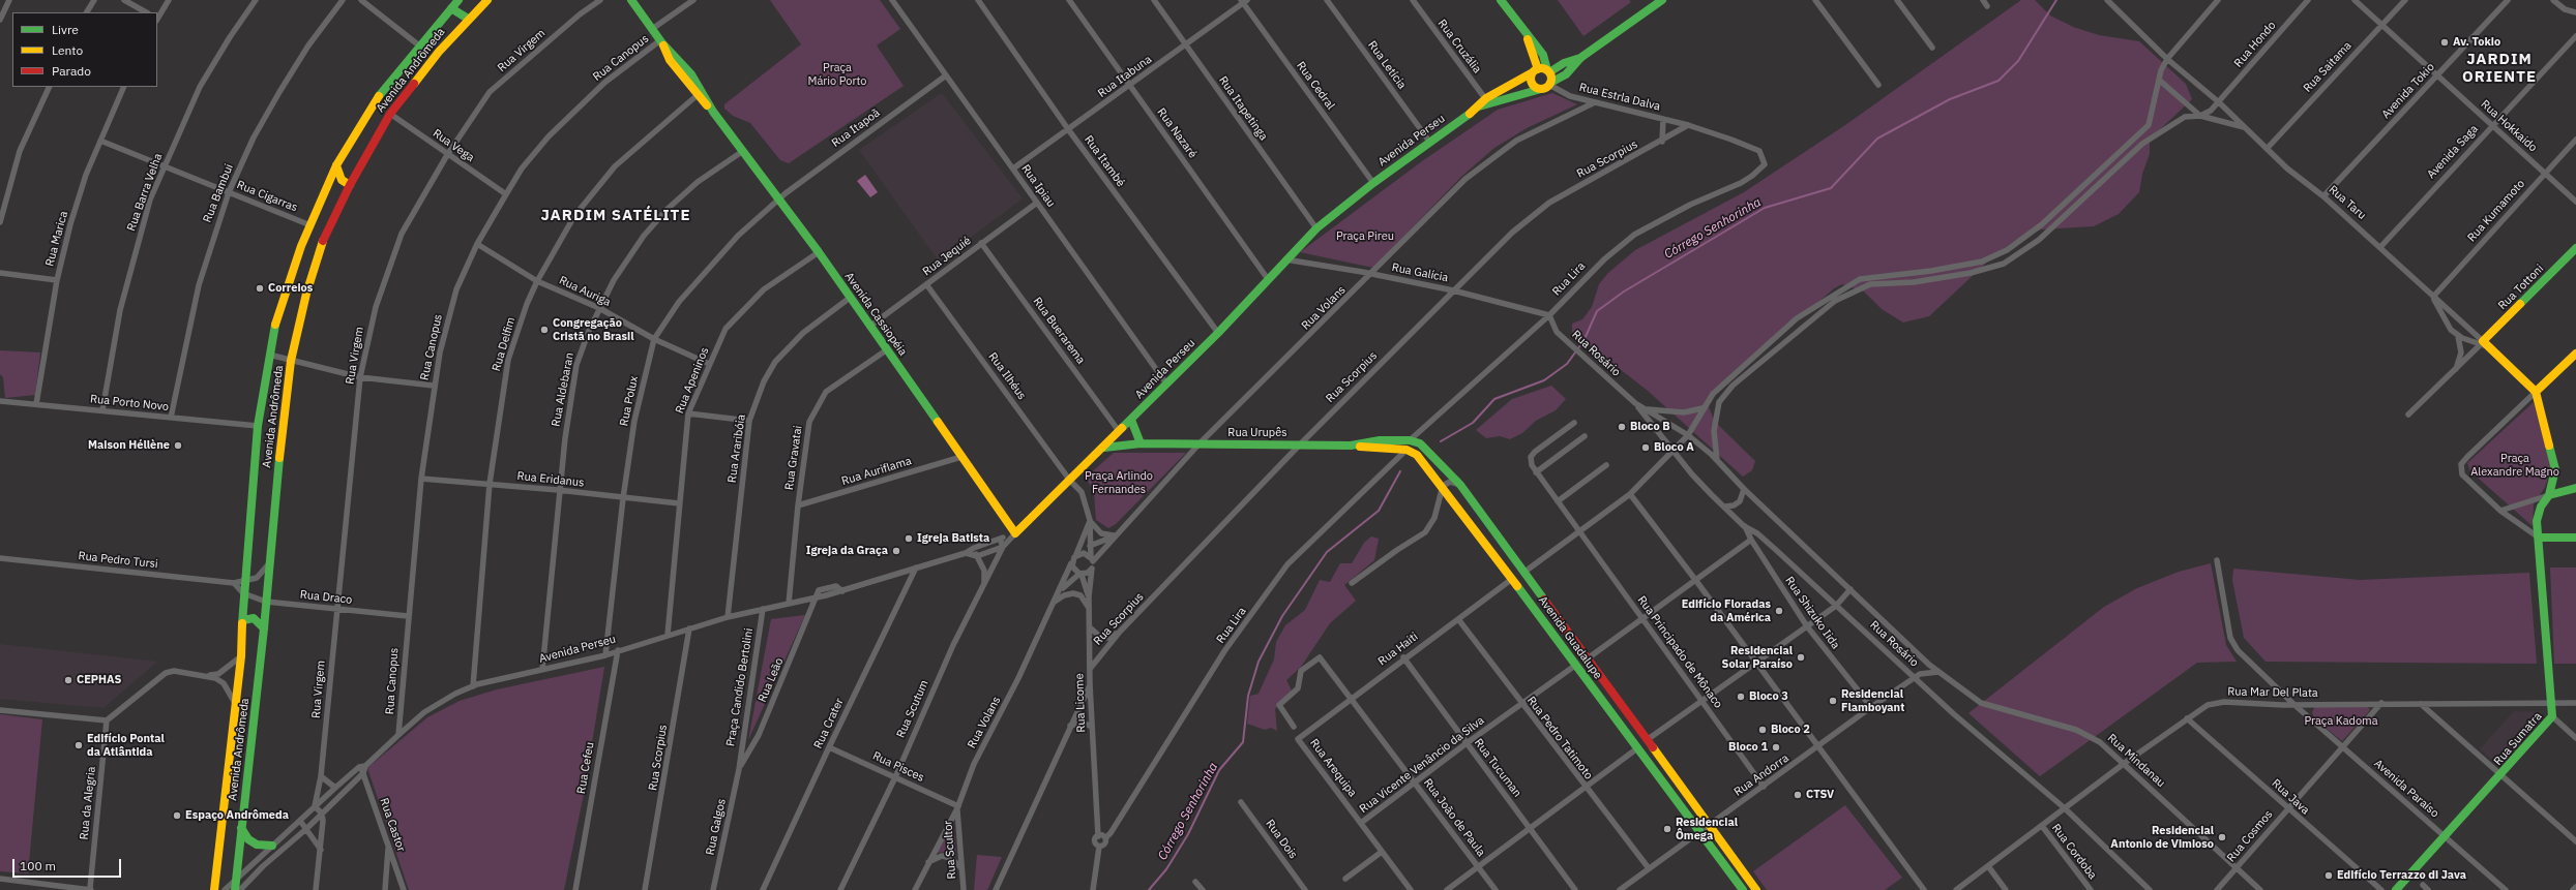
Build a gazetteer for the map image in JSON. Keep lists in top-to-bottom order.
{
  "streets": {
    "street": [
      "Rua Hondo",
      "Rua Cruzália",
      "Rua Virgem",
      "Rua Canopus",
      "Rua Letícia",
      "Rua Saitama",
      "Avenida Andrômeda",
      "Rua Itabuna",
      "Rua Cedral",
      "Avenida Tokio",
      "Rua Estrla Dalva",
      "Rua Itapetinga",
      "Rua Hokkaido",
      "Rua Itapoã",
      "Rua Nazaré",
      "Avenida Perseu",
      "Rua Vega",
      "Avenida Saga",
      "Rua Scorpius",
      "Rua Itambé",
      "Rua Ipiau",
      "Rua Barra Velha",
      "Rua Bambui",
      "Rua Cigarras",
      "Rua Taru",
      "Rua Kumamoto",
      "Rua Marica",
      "Rua Jequié",
      "Rua Galícia",
      "Rua Lira",
      "Rua Tottoni",
      "Rua Auriga",
      "Rua Volans",
      "Avenida Cassiopéia",
      "Rua Buerarema",
      "Rua Delfim",
      "Rua Rosário",
      "Rua Ilhéus",
      "Rua Apeninos",
      "Rua Aldebaran",
      "Rua Polux",
      "Rua Porto Novo",
      "Rua Urupês",
      "Rua Araribóia",
      "Rua Gravatai",
      "Rua Auriflama",
      "Rua Eridanus",
      "Rua Pedro Tursi",
      "Rua Draco",
      "Rua Shizuko Iida",
      "Avenida Guadalupe",
      "Rua Haiti",
      "Rua Principado de Mônaco",
      "Rua Leão",
      "Praça Candido Bertolini",
      "Rua Mar Del Plata",
      "Rua Licome",
      "Rua Scutum",
      "Rua Crater",
      "Rua Pedro Tatimoto",
      "Rua Sumatra",
      "Rua Mindanau",
      "Rua Vicente Venâncio da Silva",
      "Rua Pisces",
      "Rua Cefeu",
      "Rua Arequipa",
      "Rua Tucuman",
      "Rua Andorra",
      "Avenida Paraíso",
      "Rua Java",
      "Rua da Alegria",
      "Rua João de Paula",
      "Rua Castor",
      "Rua Galgos",
      "Rua Cosmos",
      "Rua Dois",
      "Rua Scultor",
      "Rua Cordoba"
    ]
  },
  "crossings": [
    ["Rua Hondo", "Rua Taru"],
    ["Rua Cruzália", "Avenida Perseu"],
    ["Rua Virgem", "Avenida Perseu"],
    ["Rua Virgem", "Rua Vega"],
    ["Rua Virgem", "Rua Draco"],
    ["Rua Canopus", "Avenida Perseu"],
    ["Rua Canopus", "Rua Vega"],
    ["Rua Canopus", "Rua Auriga"],
    ["Rua Canopus", "Avenida Cassiopéia"],
    ["Rua Canopus", "Rua Eridanus"],
    ["Rua Canopus", "Rua Draco"],
    ["Rua Letícia", "Avenida Perseu"],
    ["Rua Saitama", "Rua Hokkaido"],
    ["Rua Saitama", "Rua Taru"],
    ["Avenida Andrômeda", "Avenida Perseu"],
    ["Avenida Andrômeda", "Rua Vega"],
    ["Avenida Andrômeda", "Rua Cigarras"],
    ["Avenida Andrômeda", "Rua Porto Novo"],
    ["Avenida Andrômeda", "Rua Pedro Tursi"],
    ["Avenida Andrômeda", "Rua Draco"],
    ["Rua Itabuna", "Rua Cedral"],
    ["Rua Itabuna", "Rua Itapetinga"],
    ["Rua Itabuna", "Rua Nazaré"],
    ["Rua Itabuna", "Rua Itambé"],
    ["Rua Itabuna", "Rua Ipiau"],
    ["Rua Cedral", "Avenida Perseu"],
    ["Avenida Tokio", "Rua Hokkaido"],
    ["Avenida Tokio", "Rua Taru"],
    ["Rua Estrla Dalva", "Avenida Perseu"],
    ["Rua Estrla Dalva", "Rua Scorpius"],
    ["Rua Estrla Dalva", "Rua Lira"],
    ["Rua Estrla Dalva", "Rua Volans"],
    ["Rua Itapetinga", "Avenida Perseu"],
    ["Rua Hokkaido", "Avenida Saga"],
    ["Rua Hokkaido", "Rua Kumamoto"],
    ["Rua Itapoã", "Rua Ipiau"],
    ["Rua Itapoã", "Avenida Cassiopéia"],
    ["Rua Itapoã", "Rua Polux"],
    ["Rua Nazaré", "Avenida Perseu"],
    ["Avenida Perseu", "Rua Scorpius"],
    ["Avenida Perseu", "Rua Itambé"],
    ["Avenida Perseu", "Rua Ipiau"],
    ["Avenida Perseu", "Rua Galícia"],
    ["Avenida Perseu", "Avenida Cassiopéia"],
    ["Avenida Perseu", "Rua Buerarema"],
    ["Avenida Perseu", "Rua Delfim"],
    ["Avenida Perseu", "Rua Ilhéus"],
    ["Avenida Perseu", "Rua Apeninos"],
    ["Avenida Perseu", "Rua Aldebaran"],
    ["Avenida Perseu", "Rua Polux"],
    ["Avenida Perseu", "Rua Urupês"],
    ["Avenida Perseu", "Rua Araribóia"],
    ["Avenida Perseu", "Rua Gravatai"],
    ["Avenida Perseu", "Rua Leão"],
    ["Avenida Perseu", "Praça Candido Bertolini"],
    ["Avenida Perseu", "Rua Scutum"],
    ["Avenida Perseu", "Rua Crater"],
    ["Avenida Perseu", "Rua Cefeu"],
    ["Avenida Perseu", "Rua Castor"],
    ["Avenida Saga", "Rua Taru"],
    ["Rua Scorpius", "Rua Galícia"],
    ["Rua Scorpius", "Rua Urupês"],
    ["Rua Scorpius", "Rua Licome"],
    ["Rua Ipiau", "Rua Jequié"],
    ["Rua Barra Velha", "Rua Cigarras"],
    ["Rua Barra Velha", "Rua Porto Novo"],
    ["Rua Bambui", "Rua Cigarras"],
    ["Rua Bambui", "Rua Porto Novo"],
    ["Rua Cigarras", "Rua Marica"],
    ["Rua Taru", "Rua Kumamoto"],
    ["Rua Taru", "Rua Tottoni"],
    ["Rua Marica", "Rua Porto Novo"],
    ["Rua Jequié", "Avenida Cassiopéia"],
    ["Rua Jequié", "Rua Buerarema"],
    ["Rua Jequié", "Rua Ilhéus"],
    ["Rua Galícia", "Rua Lira"],
    ["Rua Galícia", "Rua Volans"],
    ["Rua Galícia", "Rua Rosário"],
    ["Rua Lira", "Rua Rosário"],
    ["Rua Lira", "Rua Urupês"],
    ["Rua Lira", "Avenida Guadalupe"],
    ["Rua Lira", "Rua Licome"],
    ["Rua Auriga", "Rua Delfim"],
    ["Rua Auriga", "Rua Apeninos"],
    ["Rua Auriga", "Rua Aldebaran"],
    ["Rua Auriga", "Rua Polux"],
    ["Rua Volans", "Rua Urupês"],
    ["Rua Volans", "Rua Licome"],
    ["Rua Volans", "Rua Pisces"],
    ["Rua Volans", "Rua Scultor"],
    ["Avenida Cassiopéia", "Rua Delfim"],
    ["Avenida Cassiopéia", "Rua Apeninos"],
    ["Avenida Cassiopéia", "Rua Aldebaran"],
    ["Avenida Cassiopéia", "Rua Polux"],
    ["Avenida Cassiopéia", "Rua Araribóia"],
    ["Avenida Cassiopéia", "Rua Gravatai"],
    ["Avenida Cassiopéia", "Rua Auriflama"],
    ["Rua Delfim", "Rua Eridanus"],
    ["Rua Rosário", "Rua Shizuko Iida"],
    ["Rua Rosário", "Rua Mar Del Plata"],
    ["Rua Rosário", "Rua Mindanau"],
    ["Rua Rosário", "Rua Andorra"],
    ["Rua Apeninos", "Rua Eridanus"],
    ["Rua Aldebaran", "Rua Eridanus"],
    ["Rua Polux", "Rua Eridanus"],
    ["Rua Urupês", "Avenida Guadalupe"],
    ["Rua Gravatai", "Rua Auriflama"],
    ["Rua Shizuko Iida", "Rua Andorra"],
    ["Avenida Guadalupe", "Rua Haiti"],
    ["Avenida Guadalupe", "Rua Vicente Venâncio da Silva"],
    ["Avenida Guadalupe", "Rua Andorra"],
    ["Rua Haiti", "Rua Pedro Tatimoto"],
    ["Rua Haiti", "Rua Arequipa"],
    ["Rua Haiti", "Rua Tucuman"],
    ["Rua Haiti", "Rua João de Paula"],
    ["Rua Principado de Mônaco", "Rua Andorra"],
    ["Rua Leão", "Praça Candido Bertolini"],
    ["Rua Leão", "Rua Galgos"],
    ["Praça Candido Bertolini", "Rua Galgos"],
    ["Rua Mar Del Plata", "Rua Sumatra"],
    ["Rua Mar Del Plata", "Rua Mindanau"],
    ["Rua Mar Del Plata", "Avenida Paraíso"],
    ["Rua Mar Del Plata", "Rua Java"],
    ["Rua Mar Del Plata", "Rua Cosmos"],
    ["Rua Mar Del Plata", "Rua Cordoba"],
    ["Rua Scutum", "Rua Pisces"],
    ["Rua Crater", "Rua Pisces"],
    ["Rua Pedro Tatimoto", "Rua Vicente Venâncio da Silva"],
    ["Rua Pedro Tatimoto", "Rua Andorra"],
    ["Rua Sumatra", "Avenida Paraíso"],
    ["Rua Mindanau", "Rua Cosmos"],
    ["Rua Vicente Venâncio da Silva", "Rua Arequipa"],
    ["Rua Vicente Venâncio da Silva", "Rua Tucuman"],
    ["Rua Vicente Venâncio da Silva", "Rua João de Paula"],
    ["Rua Pisces", "Rua Scultor"],
    ["Avenida Paraíso", "Rua Cosmos"],
    ["Rua Java", "Rua Cosmos"]
  ],
  "districts": ["JARDIM ORIENTE", "JARDIM SATÉLITE"],
  "water": ["Córrego Senhorinha"],
  "parks": [
    "Praça Mário Porto",
    "Praça Pireu",
    "Praça Alexandre Magno",
    "Praça Arlindo Fernandes",
    "Praça Kadoma"
  ],
  "places": [
    "Av. Tokio",
    "Correios",
    "Congregação Cristã no Brasil",
    "Bloco B",
    "Maison Héllène",
    "Bloco A",
    "Igreja Batista",
    "Igreja da Graça",
    "Edifício Floradas da América",
    "Residencial Solar Paraíso",
    "CEPHAS",
    "Bloco 3",
    "Residencial Flamboyant",
    "Bloco 2",
    "Edifício Pontal da Atlântida",
    "Bloco 1",
    "CTSV",
    "Espaço Andrômeda",
    "Residencial Ômega",
    "Residencial Antonio de Vimioso",
    "Edifício Terrazzo di Java"
  ],
  "legend": ["Livre", "Lento", "Parado"],
  "scale_bar": "100 m"
}
